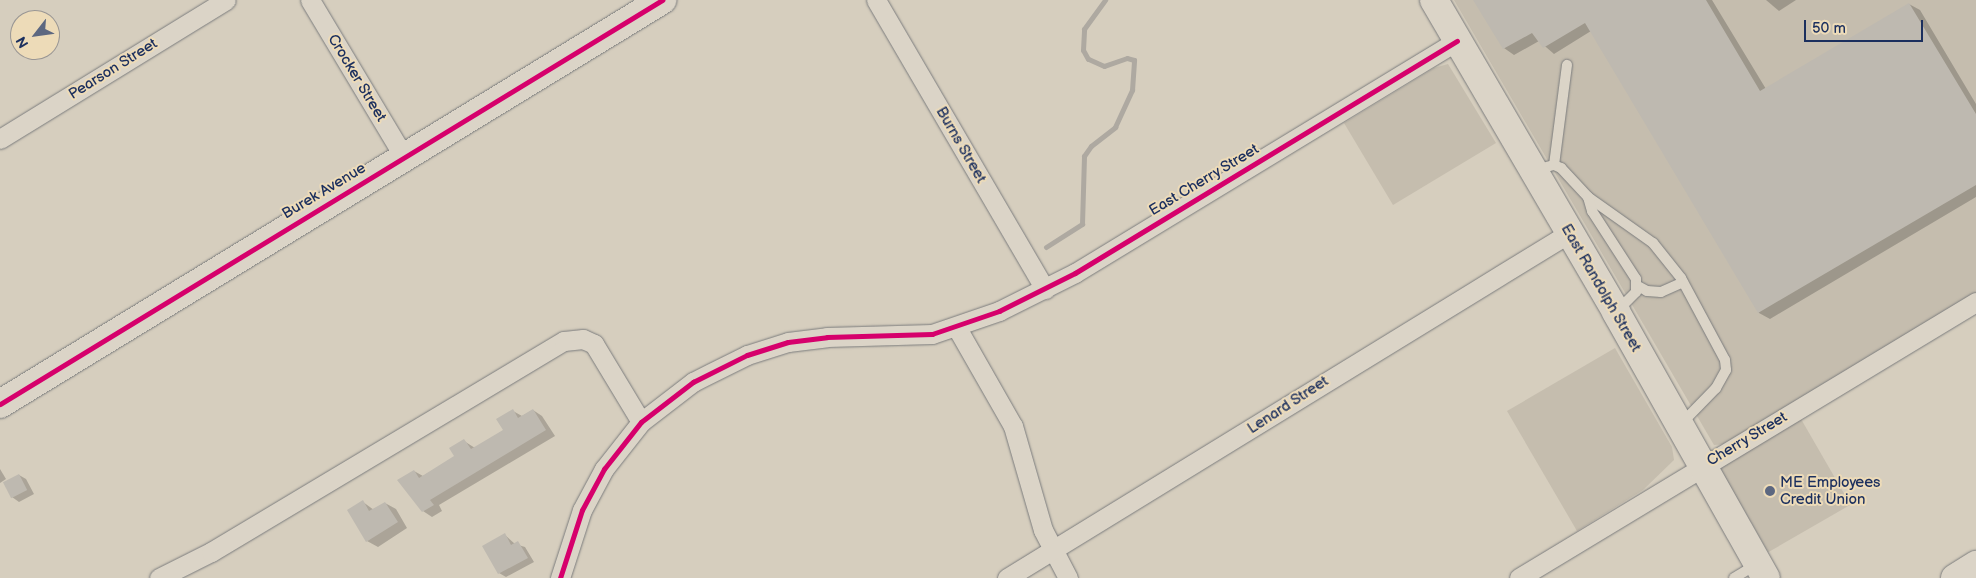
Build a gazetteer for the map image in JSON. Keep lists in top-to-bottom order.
{
  "streets": {
    "street": [
      "Pearson Street",
      "Crocker Street",
      "Burns Street",
      "East Cherry Street",
      "Burek Avenue",
      "East Randolph Street",
      "Lenard Street",
      "Cherry Street"
    ]
  },
  "crossings": [
    ["Crocker Street", "Burek Avenue"],
    ["Burns Street", "East Cherry Street"],
    ["East Cherry Street", "East Randolph Street"],
    ["East Randolph Street", "Lenard Street"],
    ["East Randolph Street", "Cherry Street"]
  ],
  "places": ["ME Employees Credit Union"],
  "scale_bar": "50 m",
  "north": "bottom left"
}
